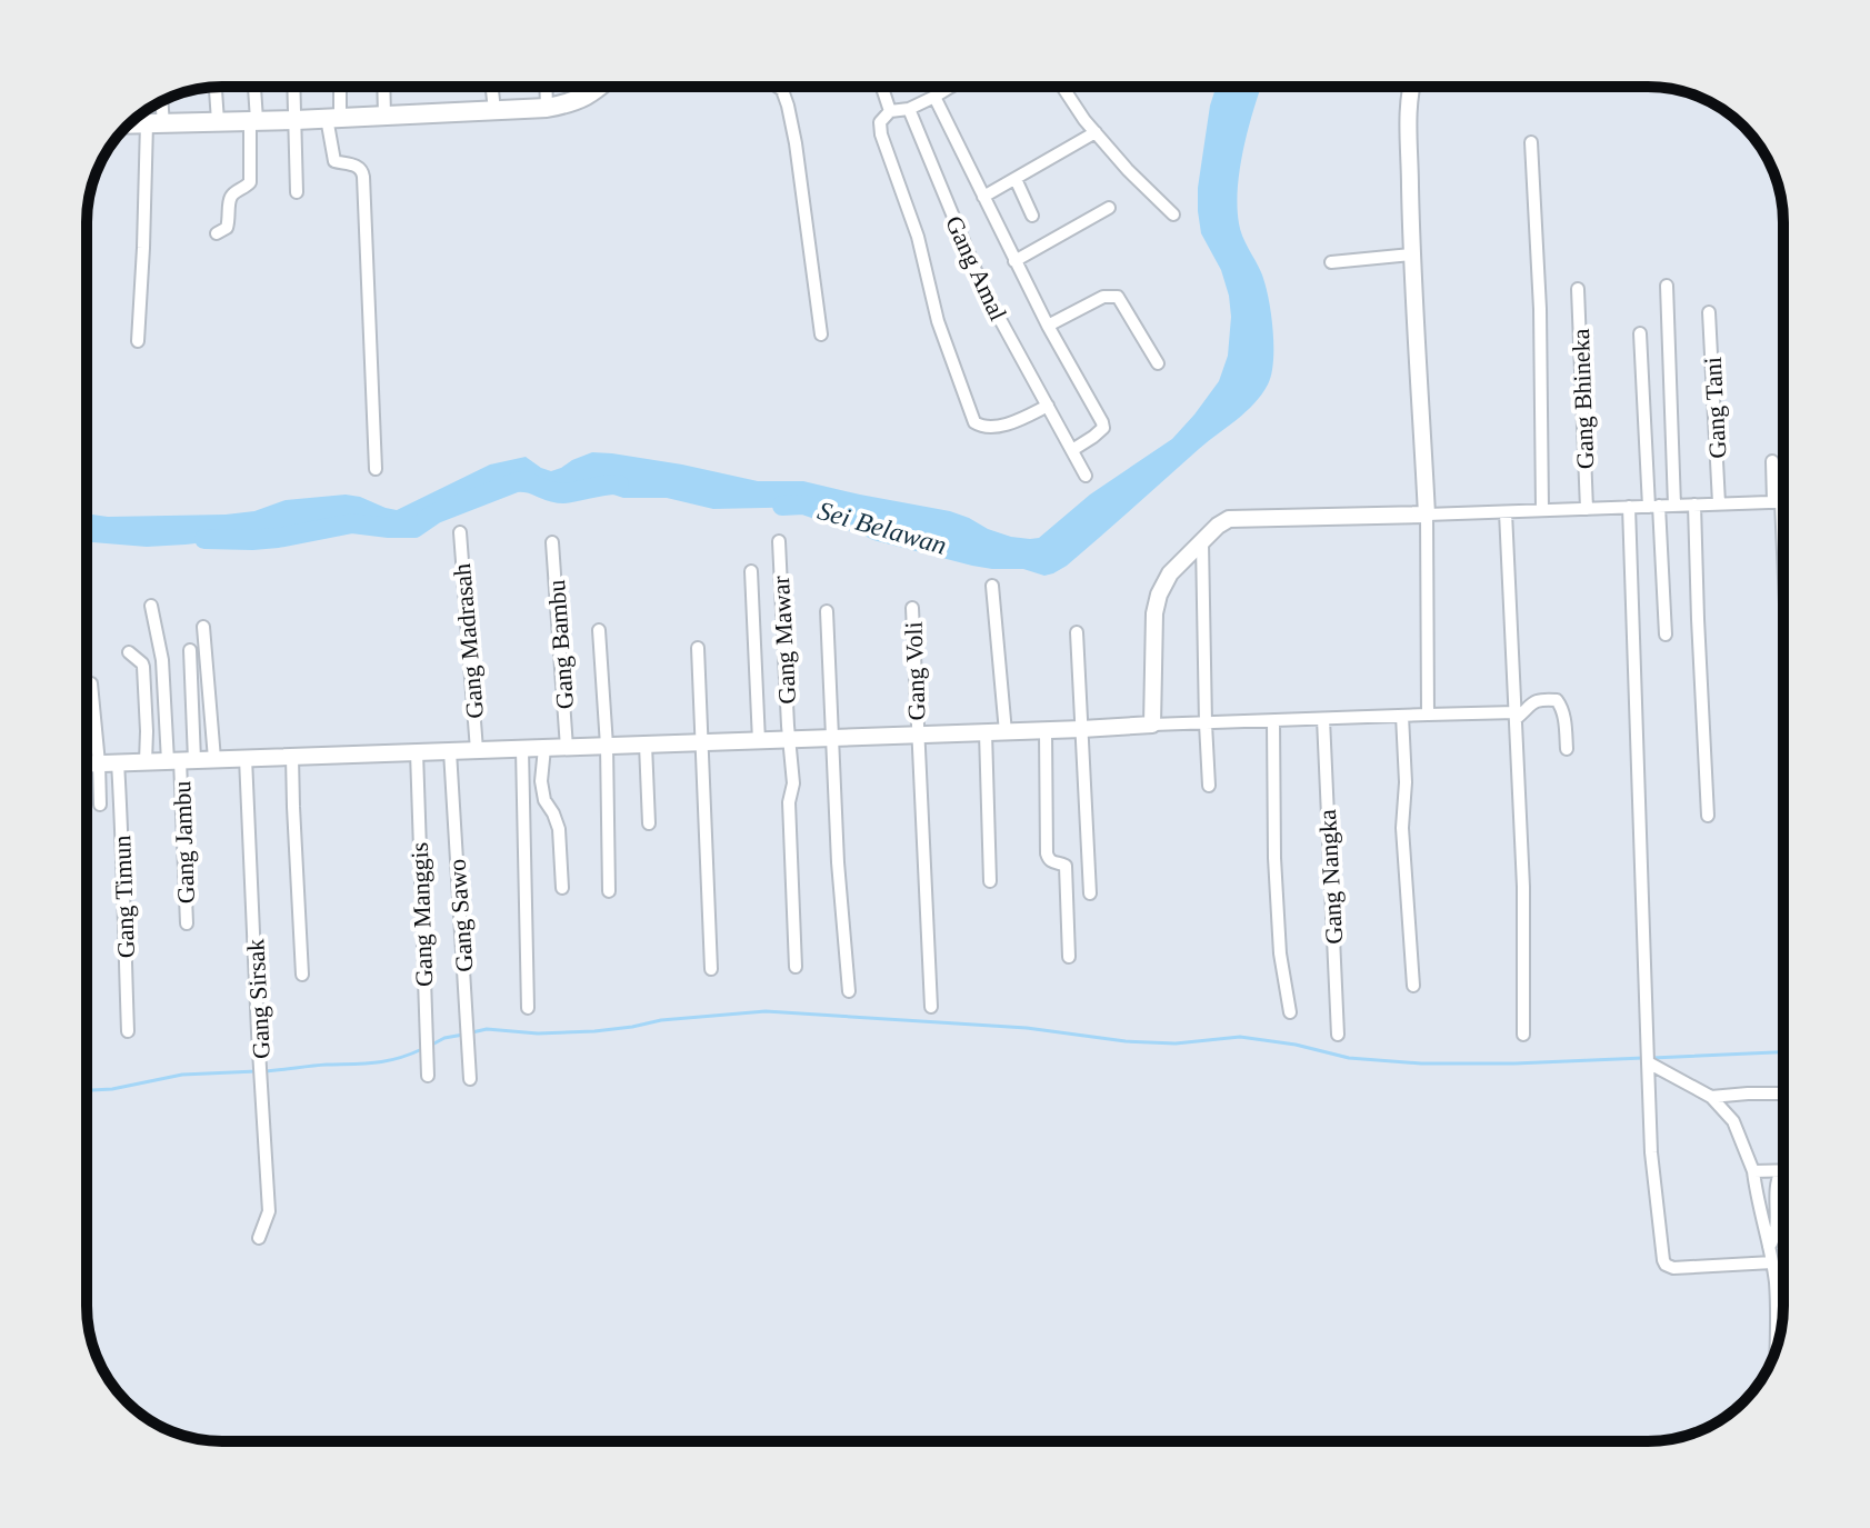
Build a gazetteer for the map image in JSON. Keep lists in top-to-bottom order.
{
  "streets": {
    "street": [
      "Gang Amal",
      "Gang Bhineka",
      "Gang Tani",
      "Gang Mawar",
      "Gang Madrasah",
      "Gang Bambu",
      "Gang Voli",
      "Gang Jambu",
      "Gang Nangka",
      "Gang Timun",
      "Gang Manggis",
      "Gang Sawo",
      "Gang Sirsak"
    ]
  },
  "water": ["Sei Belawan"]
}
